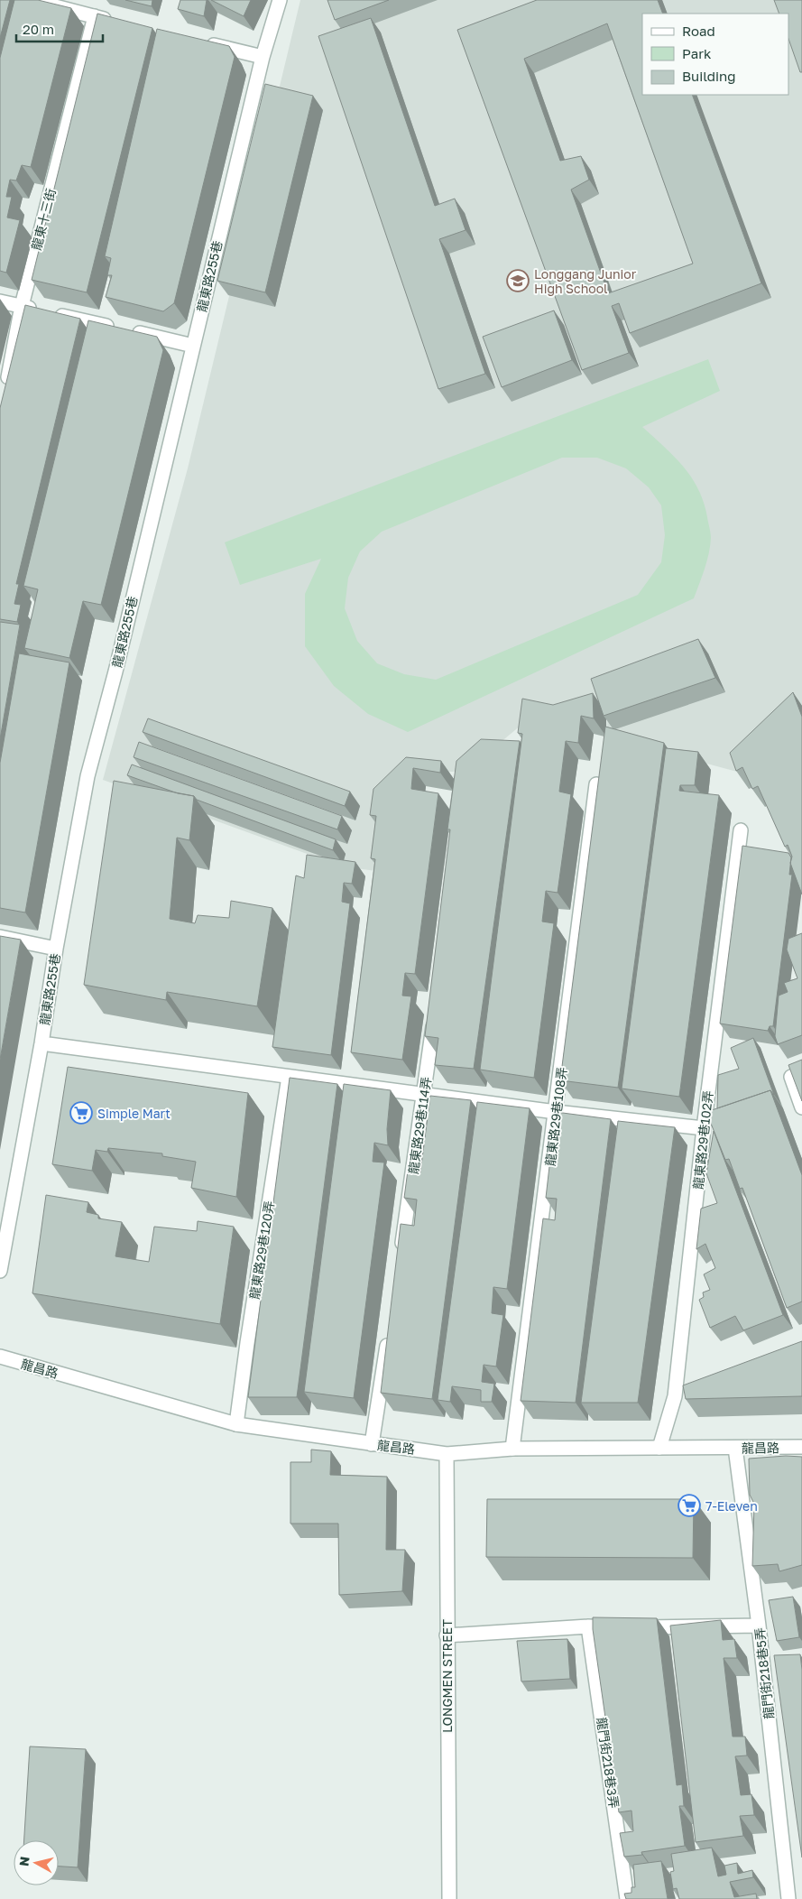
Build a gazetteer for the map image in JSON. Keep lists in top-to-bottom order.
{
  "streets": {
    "street": [
      "龍東十三街",
      "龍東路255巷",
      "龍東路29巷108弄",
      "龍東路29巷114弄",
      "龍東路29巷102弄",
      "龍東路29巷120弄",
      "龍昌路",
      "龍門街218巷5弄",
      "LONGMEN STREET",
      "龍門街218巷3弄"
    ]
  },
  "crossings": [
    ["龍東路29巷108弄", "龍昌路"],
    ["龍東路29巷102弄", "龍昌路"],
    ["龍東路29巷120弄", "龍昌路"],
    ["龍昌路", "龍門街218巷5弄"],
    ["龍昌路", "LONGMEN STREET"]
  ],
  "places": {
    "school or university": ["Longgang Junior High School"],
    "supermarket": ["Simple Mart", "7-Eleven"]
  },
  "legend": ["Road", "Park", "Building"],
  "scale_bar": "20 m",
  "north": "left"
}
